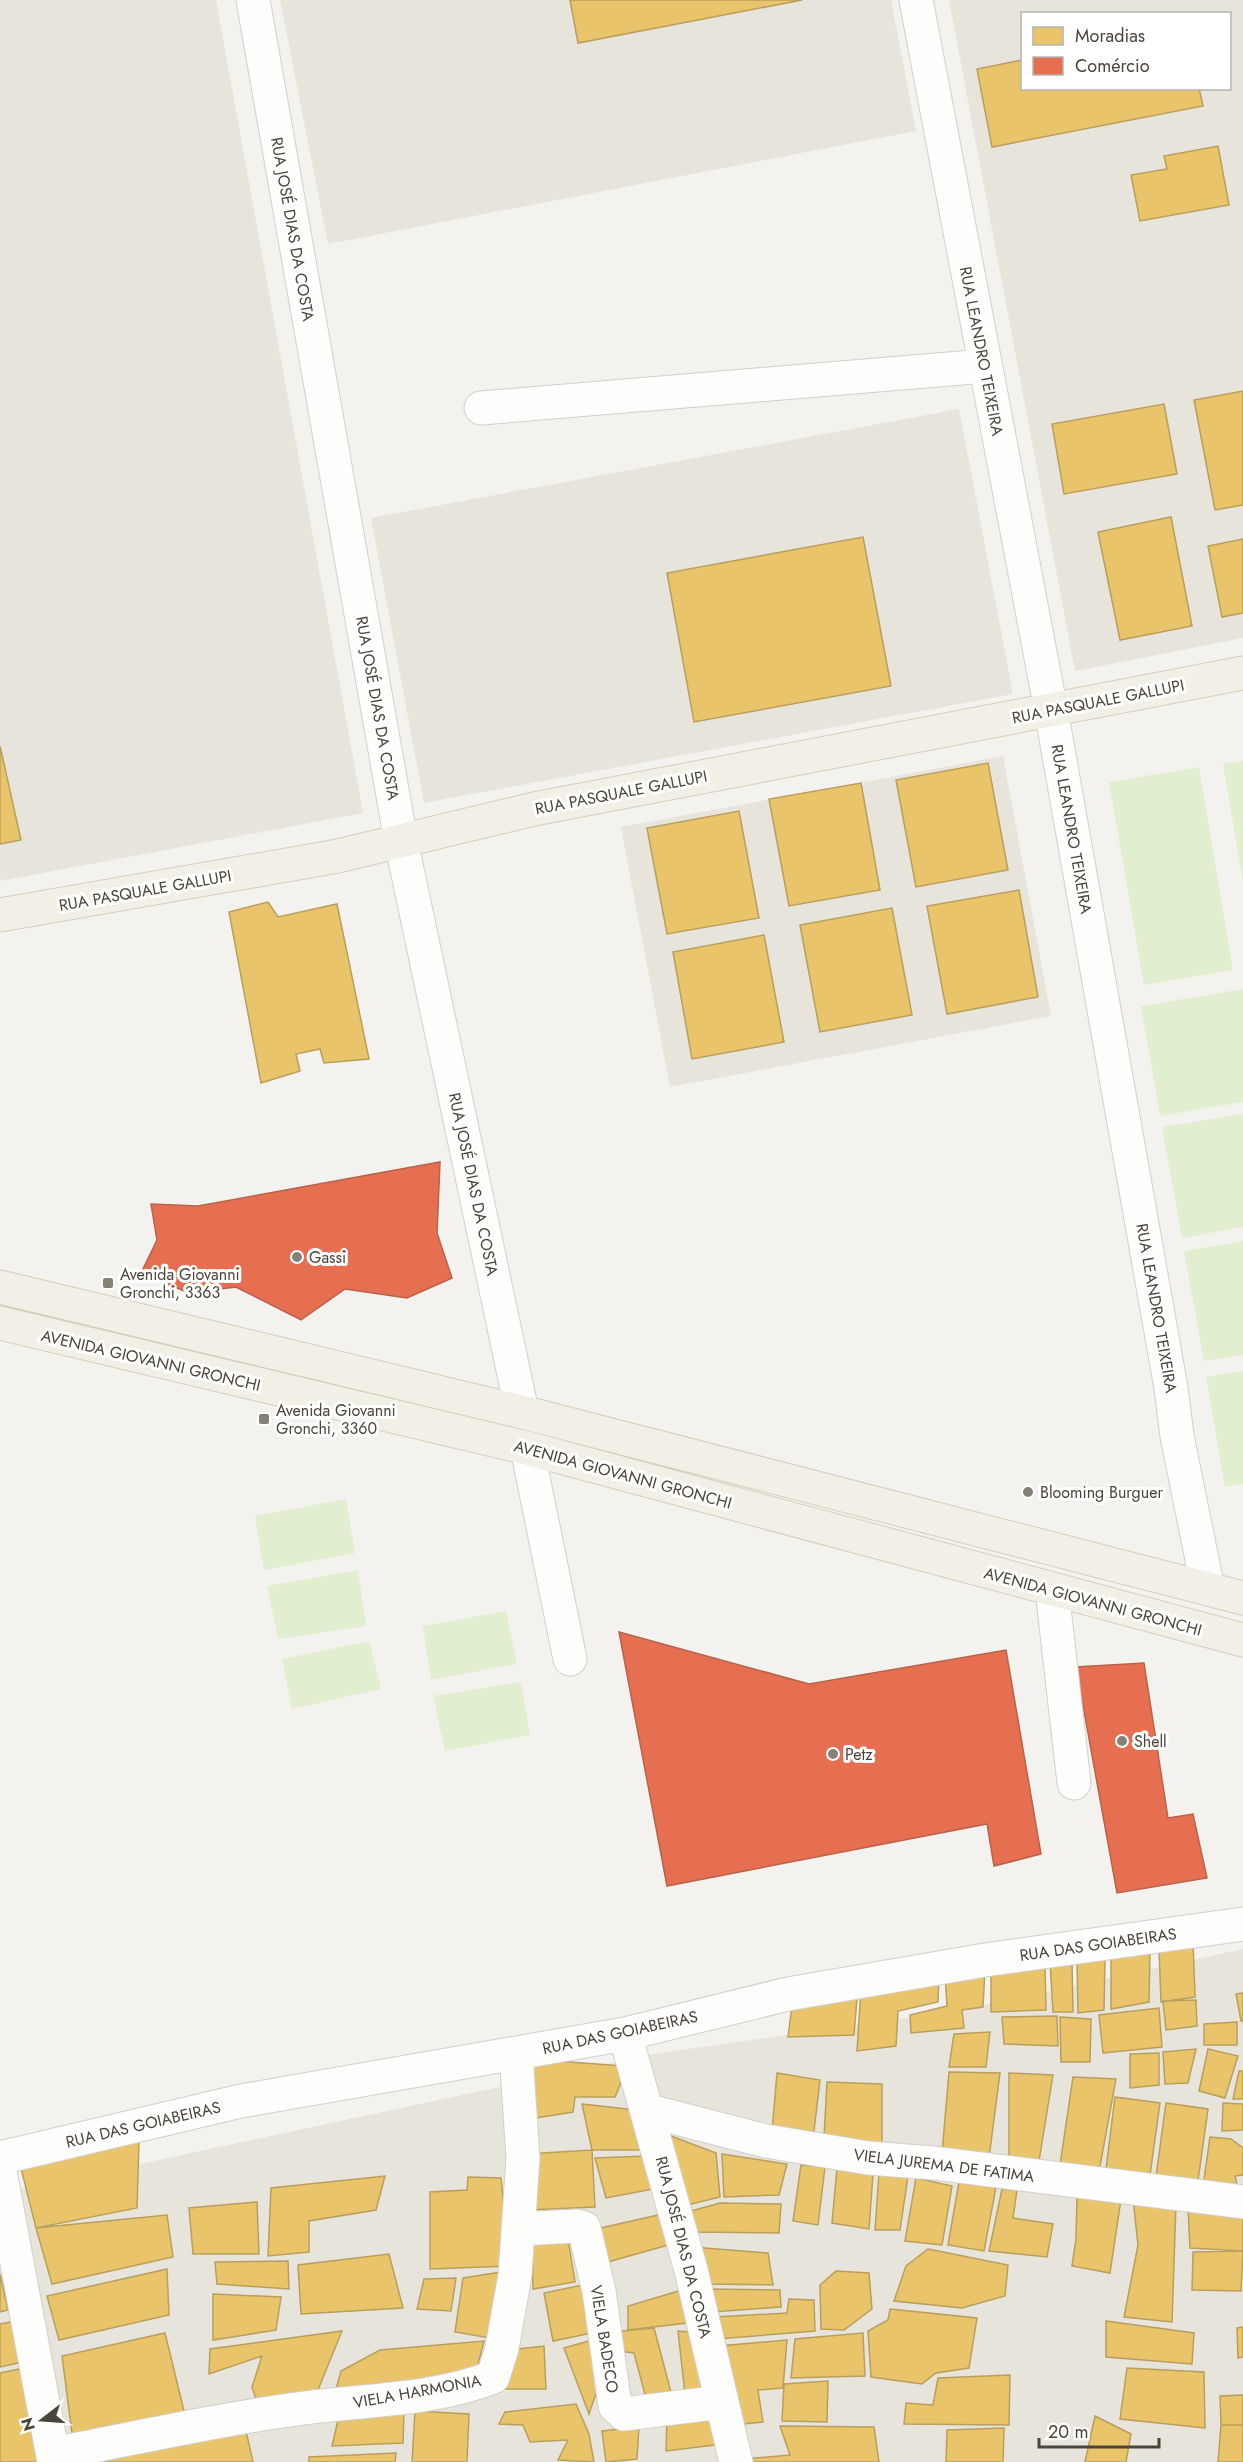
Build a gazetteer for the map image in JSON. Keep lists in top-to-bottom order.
{
  "streets": {
    "main road": ["RUA PASQUALE GALLUPI", "AVENIDA GIOVANNI GRONCHI"],
    "street": [
      "RUA JOSÉ DIAS DA COSTA",
      "RUA LEANDRO TEIXEIRA",
      "RUA DAS GOIABEIRAS",
      "VIELA JUREMA DE FATIMA",
      "VIELA BADECO",
      "VIELA HARMONIA"
    ]
  },
  "crossings": [
    ["RUA JOSÉ DIAS DA COSTA", "RUA PASQUALE GALLUPI"],
    ["RUA JOSÉ DIAS DA COSTA", "AVENIDA GIOVANNI GRONCHI"],
    ["RUA JOSÉ DIAS DA COSTA", "RUA DAS GOIABEIRAS"],
    ["RUA JOSÉ DIAS DA COSTA", "VIELA JUREMA DE FATIMA"],
    ["RUA JOSÉ DIAS DA COSTA", "VIELA BADECO"],
    ["RUA LEANDRO TEIXEIRA", "RUA PASQUALE GALLUPI"],
    ["RUA LEANDRO TEIXEIRA", "AVENIDA GIOVANNI GRONCHI"],
    ["RUA DAS GOIABEIRAS", "VIELA HARMONIA"],
    ["VIELA BADECO", "VIELA HARMONIA"]
  ],
  "places": {
    "other": [
      "Gassi",
      "Blooming Burguer",
      "Shell",
      "Petz"
    ],
    "transit": ["Avenida Giovanni Gronchi, 3363", "Avenida Giovanni Gronchi, 3360"]
  },
  "legend": ["Moradias", "Comércio"],
  "scale_bar": "20 m",
  "north": "left"
}
